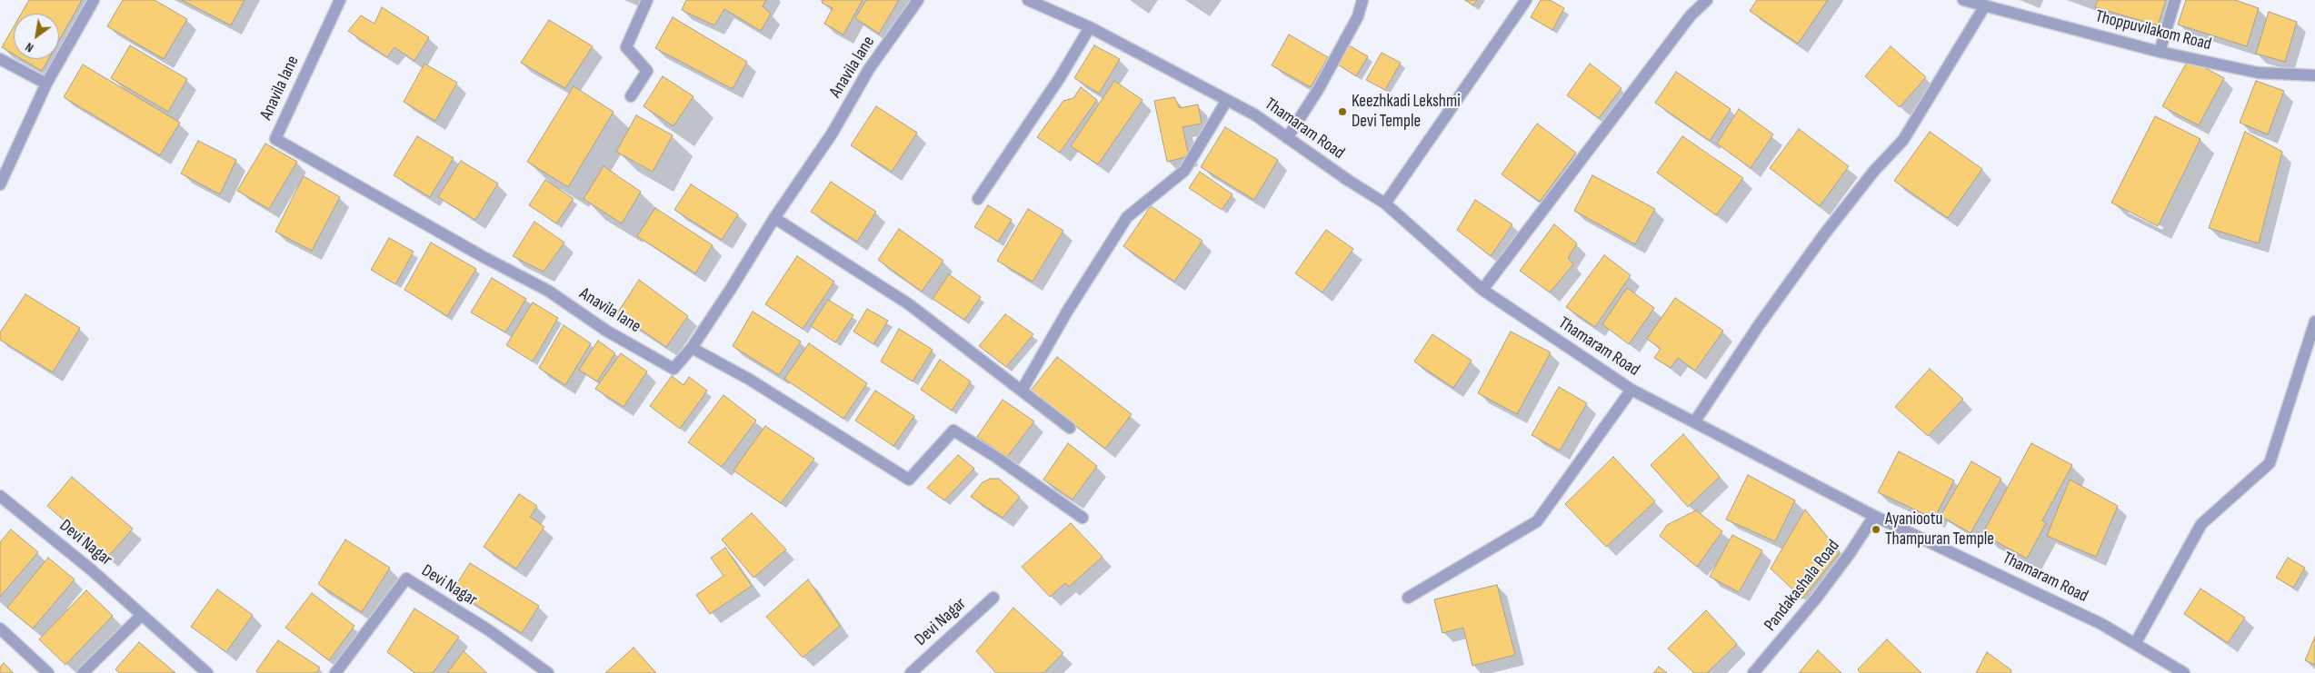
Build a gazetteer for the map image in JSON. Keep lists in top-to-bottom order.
{
  "streets": {
    "street": [
      "Thoppuvilakom Road",
      "Anavila lane",
      "Thamaram Road",
      "Devi Nagar",
      "Pandakashala Road"
    ]
  },
  "crossings": [
    ["Thamaram Road", "Pandakashala Road"]
  ],
  "places": ["Keezhkadi Lekshmi Devi Temple", "Ayaniootu Thampuran Temple"],
  "north": "bottom left"
}
